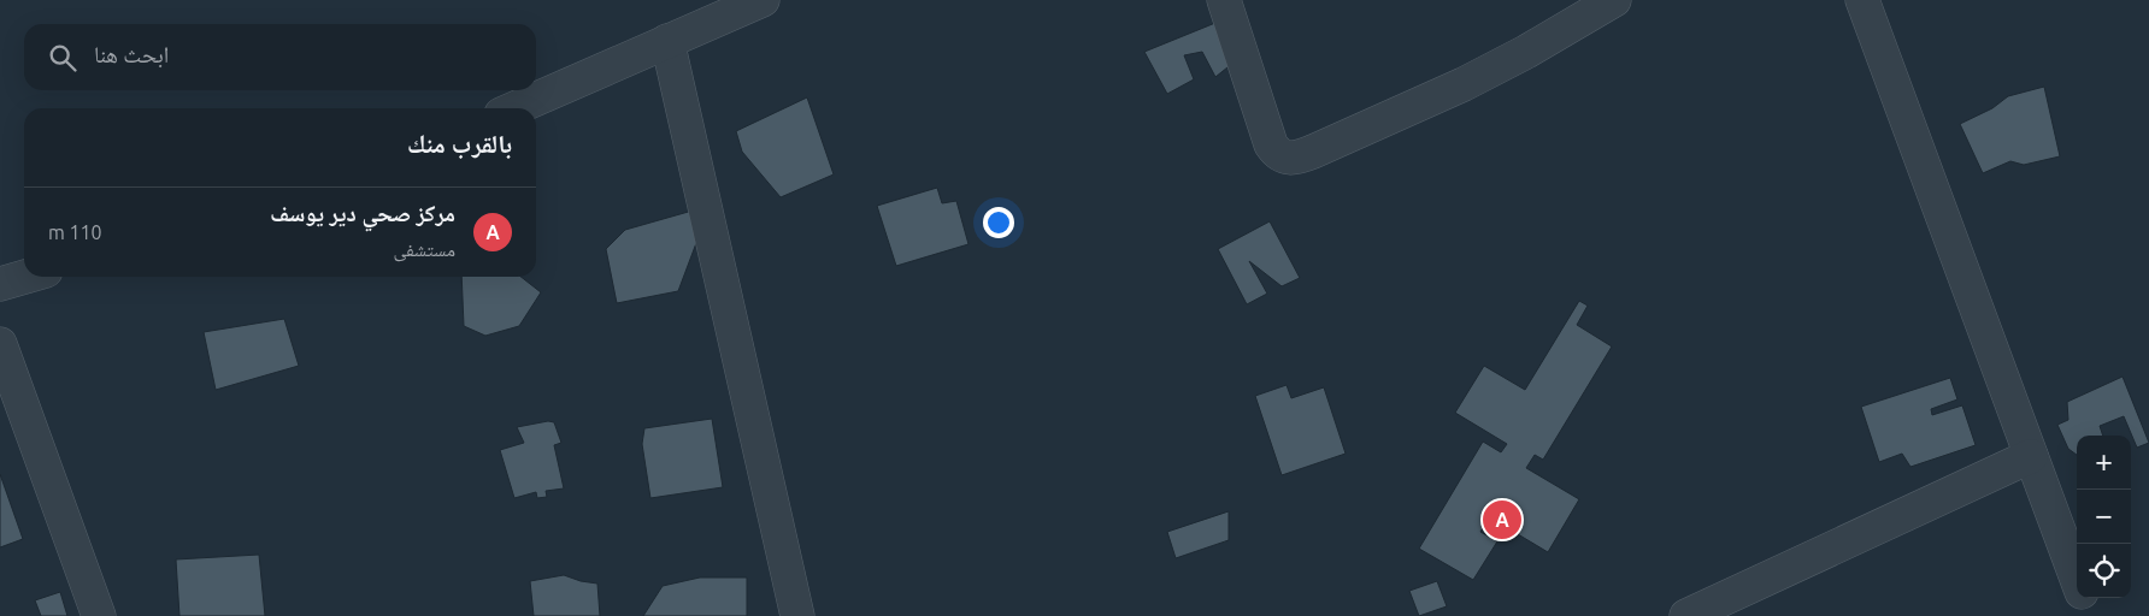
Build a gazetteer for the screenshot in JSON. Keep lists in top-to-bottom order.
{
  "page": {
    "search": "ابحث هنا",
    "heading": "بالقرب منك",
    "list": [
      {
        "mark": "A",
        "name": "مركز صحي دير يوسف",
        "note": "مستشفى",
        "value": "110 m"
      }
    ],
    "map_buttons": ["+", "−"],
    "pins": "A"
  }
}
